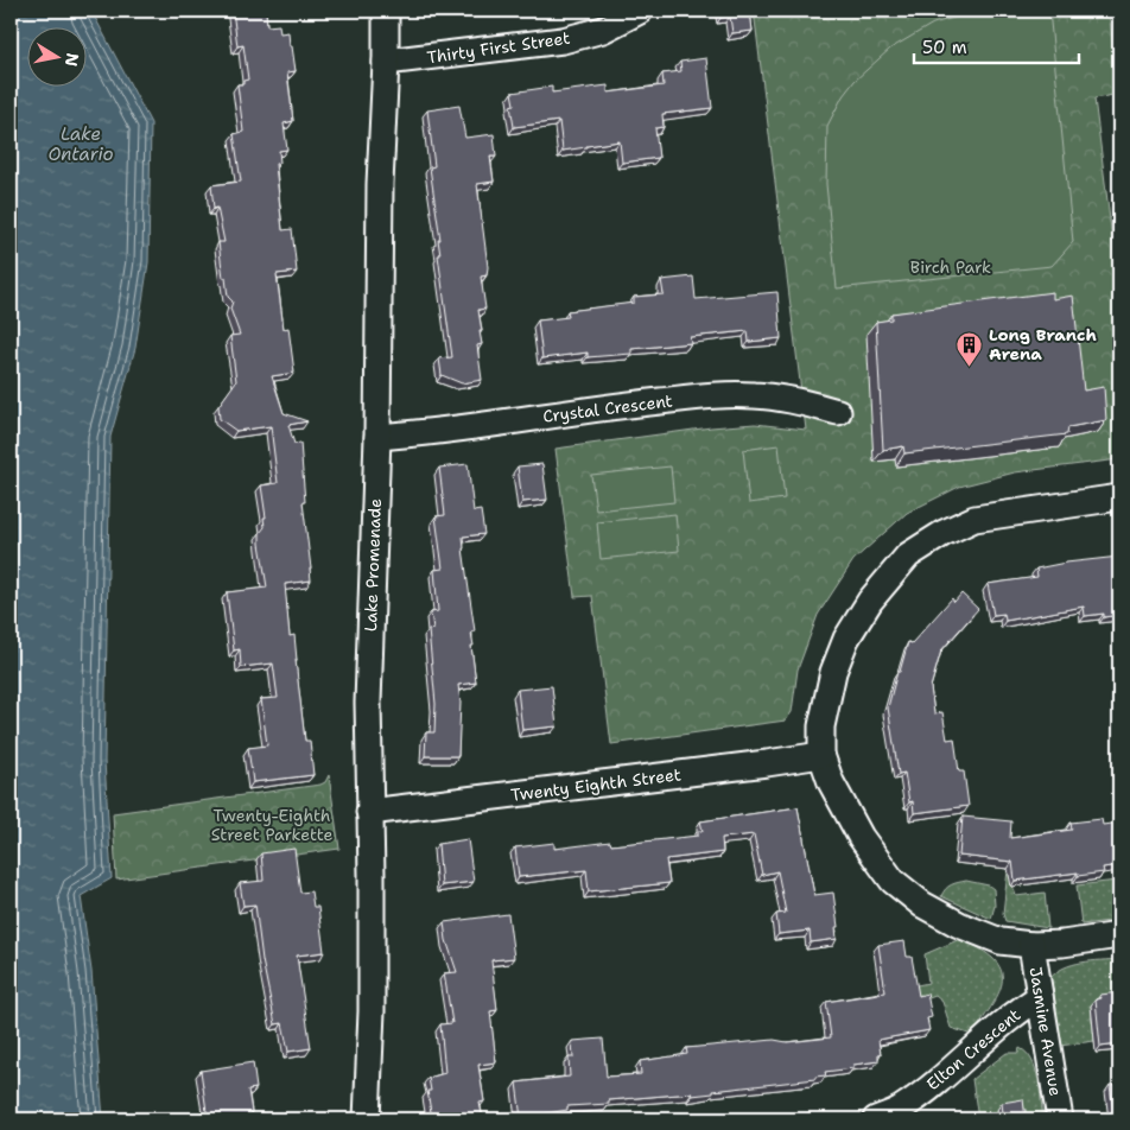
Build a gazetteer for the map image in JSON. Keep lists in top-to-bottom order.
{
  "streets": {
    "street": [
      "Thirty First Street",
      "Crystal Crescent",
      "Lake Promenade",
      "Twenty Eighth Street",
      "Jasmine Avenue",
      "Elton Crescent"
    ]
  },
  "crossings": [
    ["Thirty First Street", "Lake Promenade"],
    ["Crystal Crescent", "Lake Promenade"],
    ["Lake Promenade", "Twenty Eighth Street"],
    ["Jasmine Avenue", "Elton Crescent"]
  ],
  "water": ["Lake Ontario"],
  "parks": ["Birch Park", "Twenty-Eighth Street Parkette"],
  "places": {
    "building": ["Long Branch Arena"]
  },
  "scale_bar": "50 m",
  "north": "right"
}
